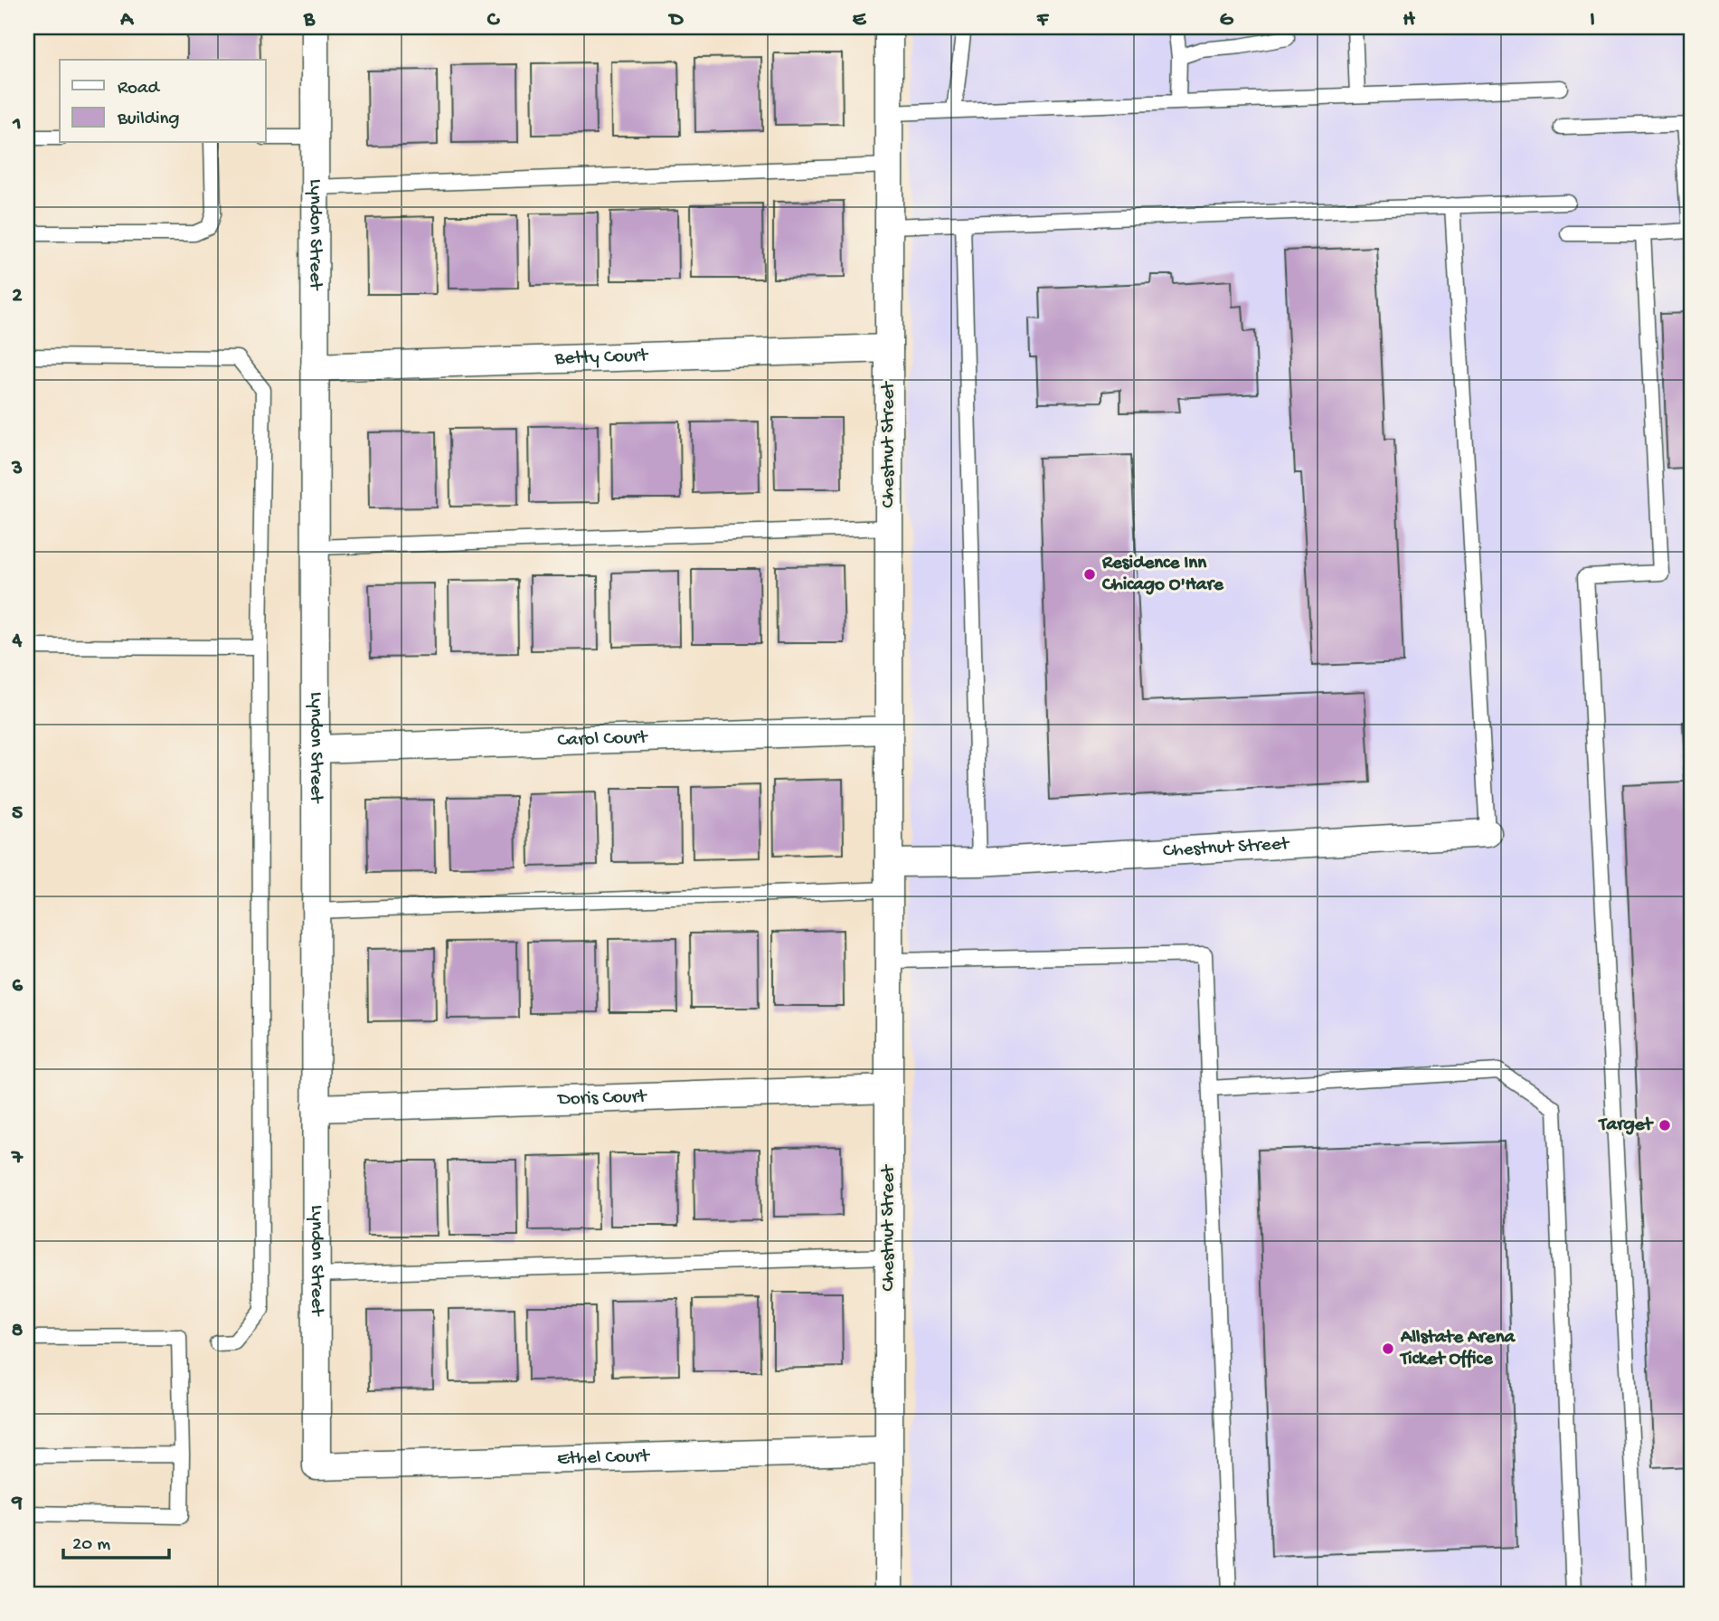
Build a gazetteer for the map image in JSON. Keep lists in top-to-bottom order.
{
  "streets": {
    "street": [
      "Lyndon Street",
      "Betty Court",
      "Chestnut Street",
      "Carol Court",
      "Doris Court",
      "Ethel Court"
    ]
  },
  "crossings": [
    ["Lyndon Street", "Betty Court"],
    ["Lyndon Street", "Carol Court"],
    ["Lyndon Street", "Doris Court"],
    ["Lyndon Street", "Ethel Court"],
    ["Betty Court", "Chestnut Street"],
    ["Chestnut Street", "Carol Court"],
    ["Chestnut Street", "Doris Court"],
    ["Chestnut Street", "Ethel Court"]
  ],
  "places": ["Residence Inn Chicago O'Hare", "Target", "Allstate Arena Ticket Office"],
  "legend": ["Road", "Building"],
  "scale_bar": "20 m",
  "grid": {
    "columns": [
      "A",
      "B",
      "C",
      "D",
      "E",
      "F",
      "G",
      "H",
      "I"
    ],
    "rows": [
      "1",
      "2",
      "3",
      "4",
      "5",
      "6",
      "7",
      "8",
      "9"
    ]
  }
}
